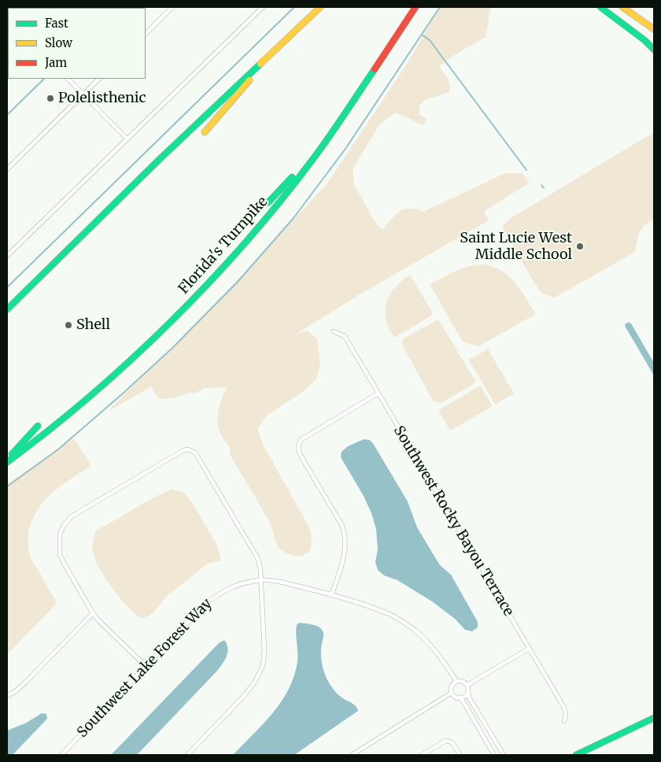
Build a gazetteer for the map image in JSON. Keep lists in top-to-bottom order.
{
  "streets": {
    "main road": ["Florida's Turnpike"],
    "street": ["Southwest Rocky Bayou Terrace", "Southwest Lake Forest Way"]
  },
  "places": ["Polelisthenic", "Saint Lucie West Middle School", "Shell"],
  "legend": ["Fast", "Slow", "Jam"]
}
